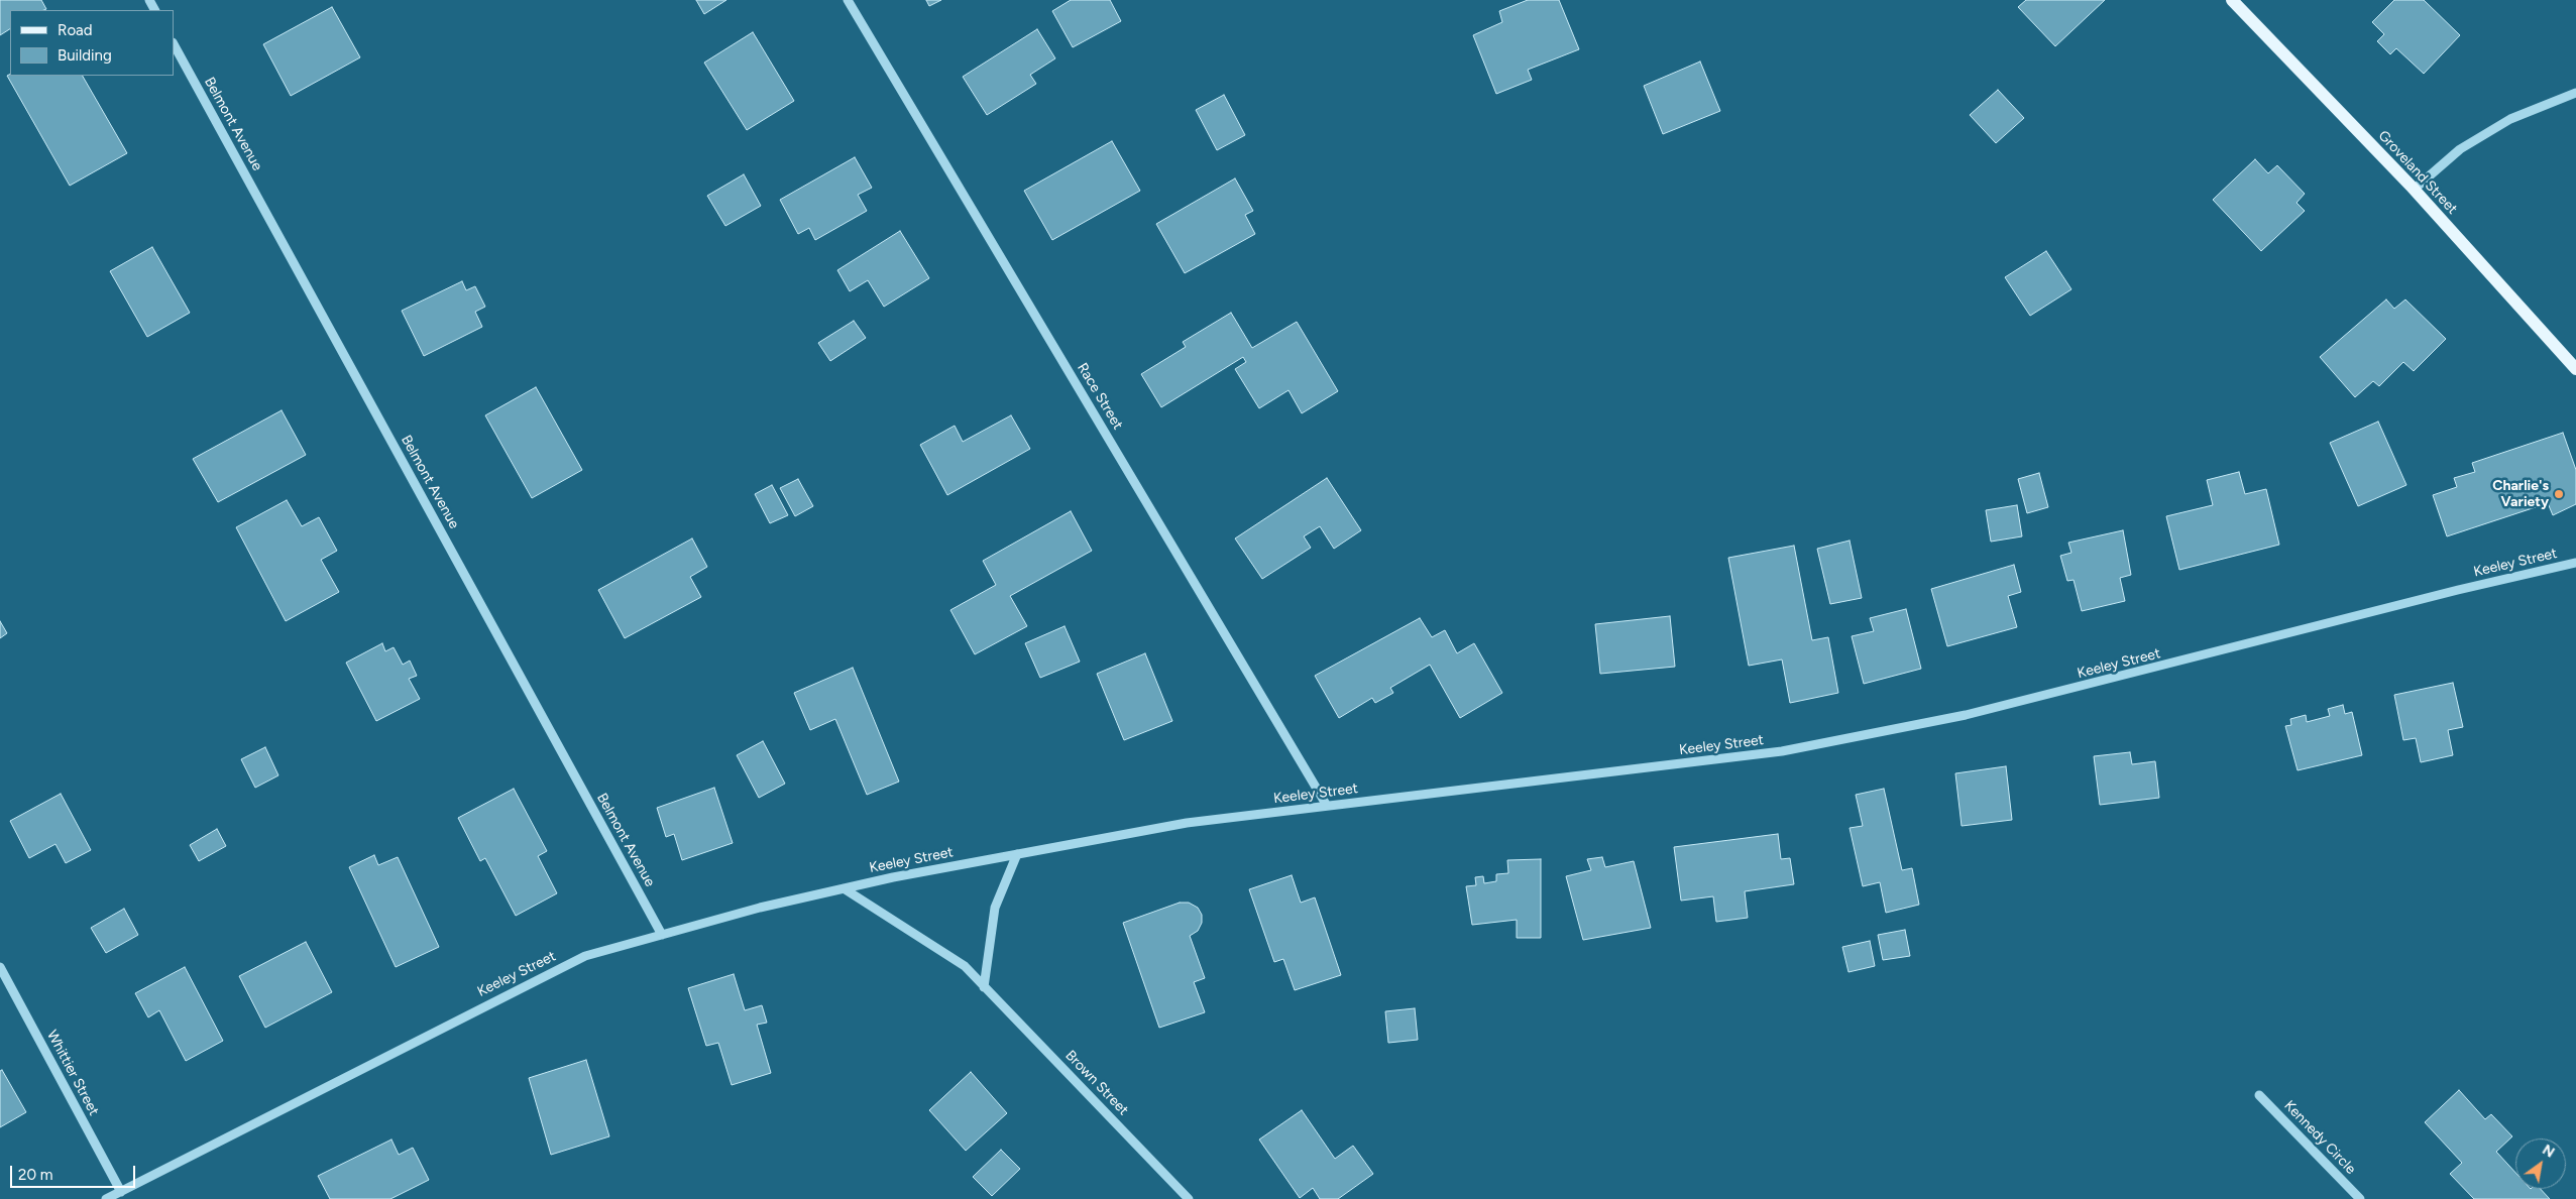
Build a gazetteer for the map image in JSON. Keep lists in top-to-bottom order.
{
  "streets": {
    "main road": ["Groveland Street"],
    "street": [
      "Belmont Avenue",
      "Race Street",
      "Keeley Street",
      "Whittier Street",
      "Brown Street",
      "Kennedy Circle"
    ]
  },
  "crossings": [
    ["Belmont Avenue", "Keeley Street"],
    ["Race Street", "Keeley Street"],
    ["Keeley Street", "Whittier Street"],
    ["Keeley Street", "Brown Street"]
  ],
  "places": ["Charlie's Variety"],
  "legend": ["Road", "Building"],
  "scale_bar": "20 m",
  "north": "top right"
}
